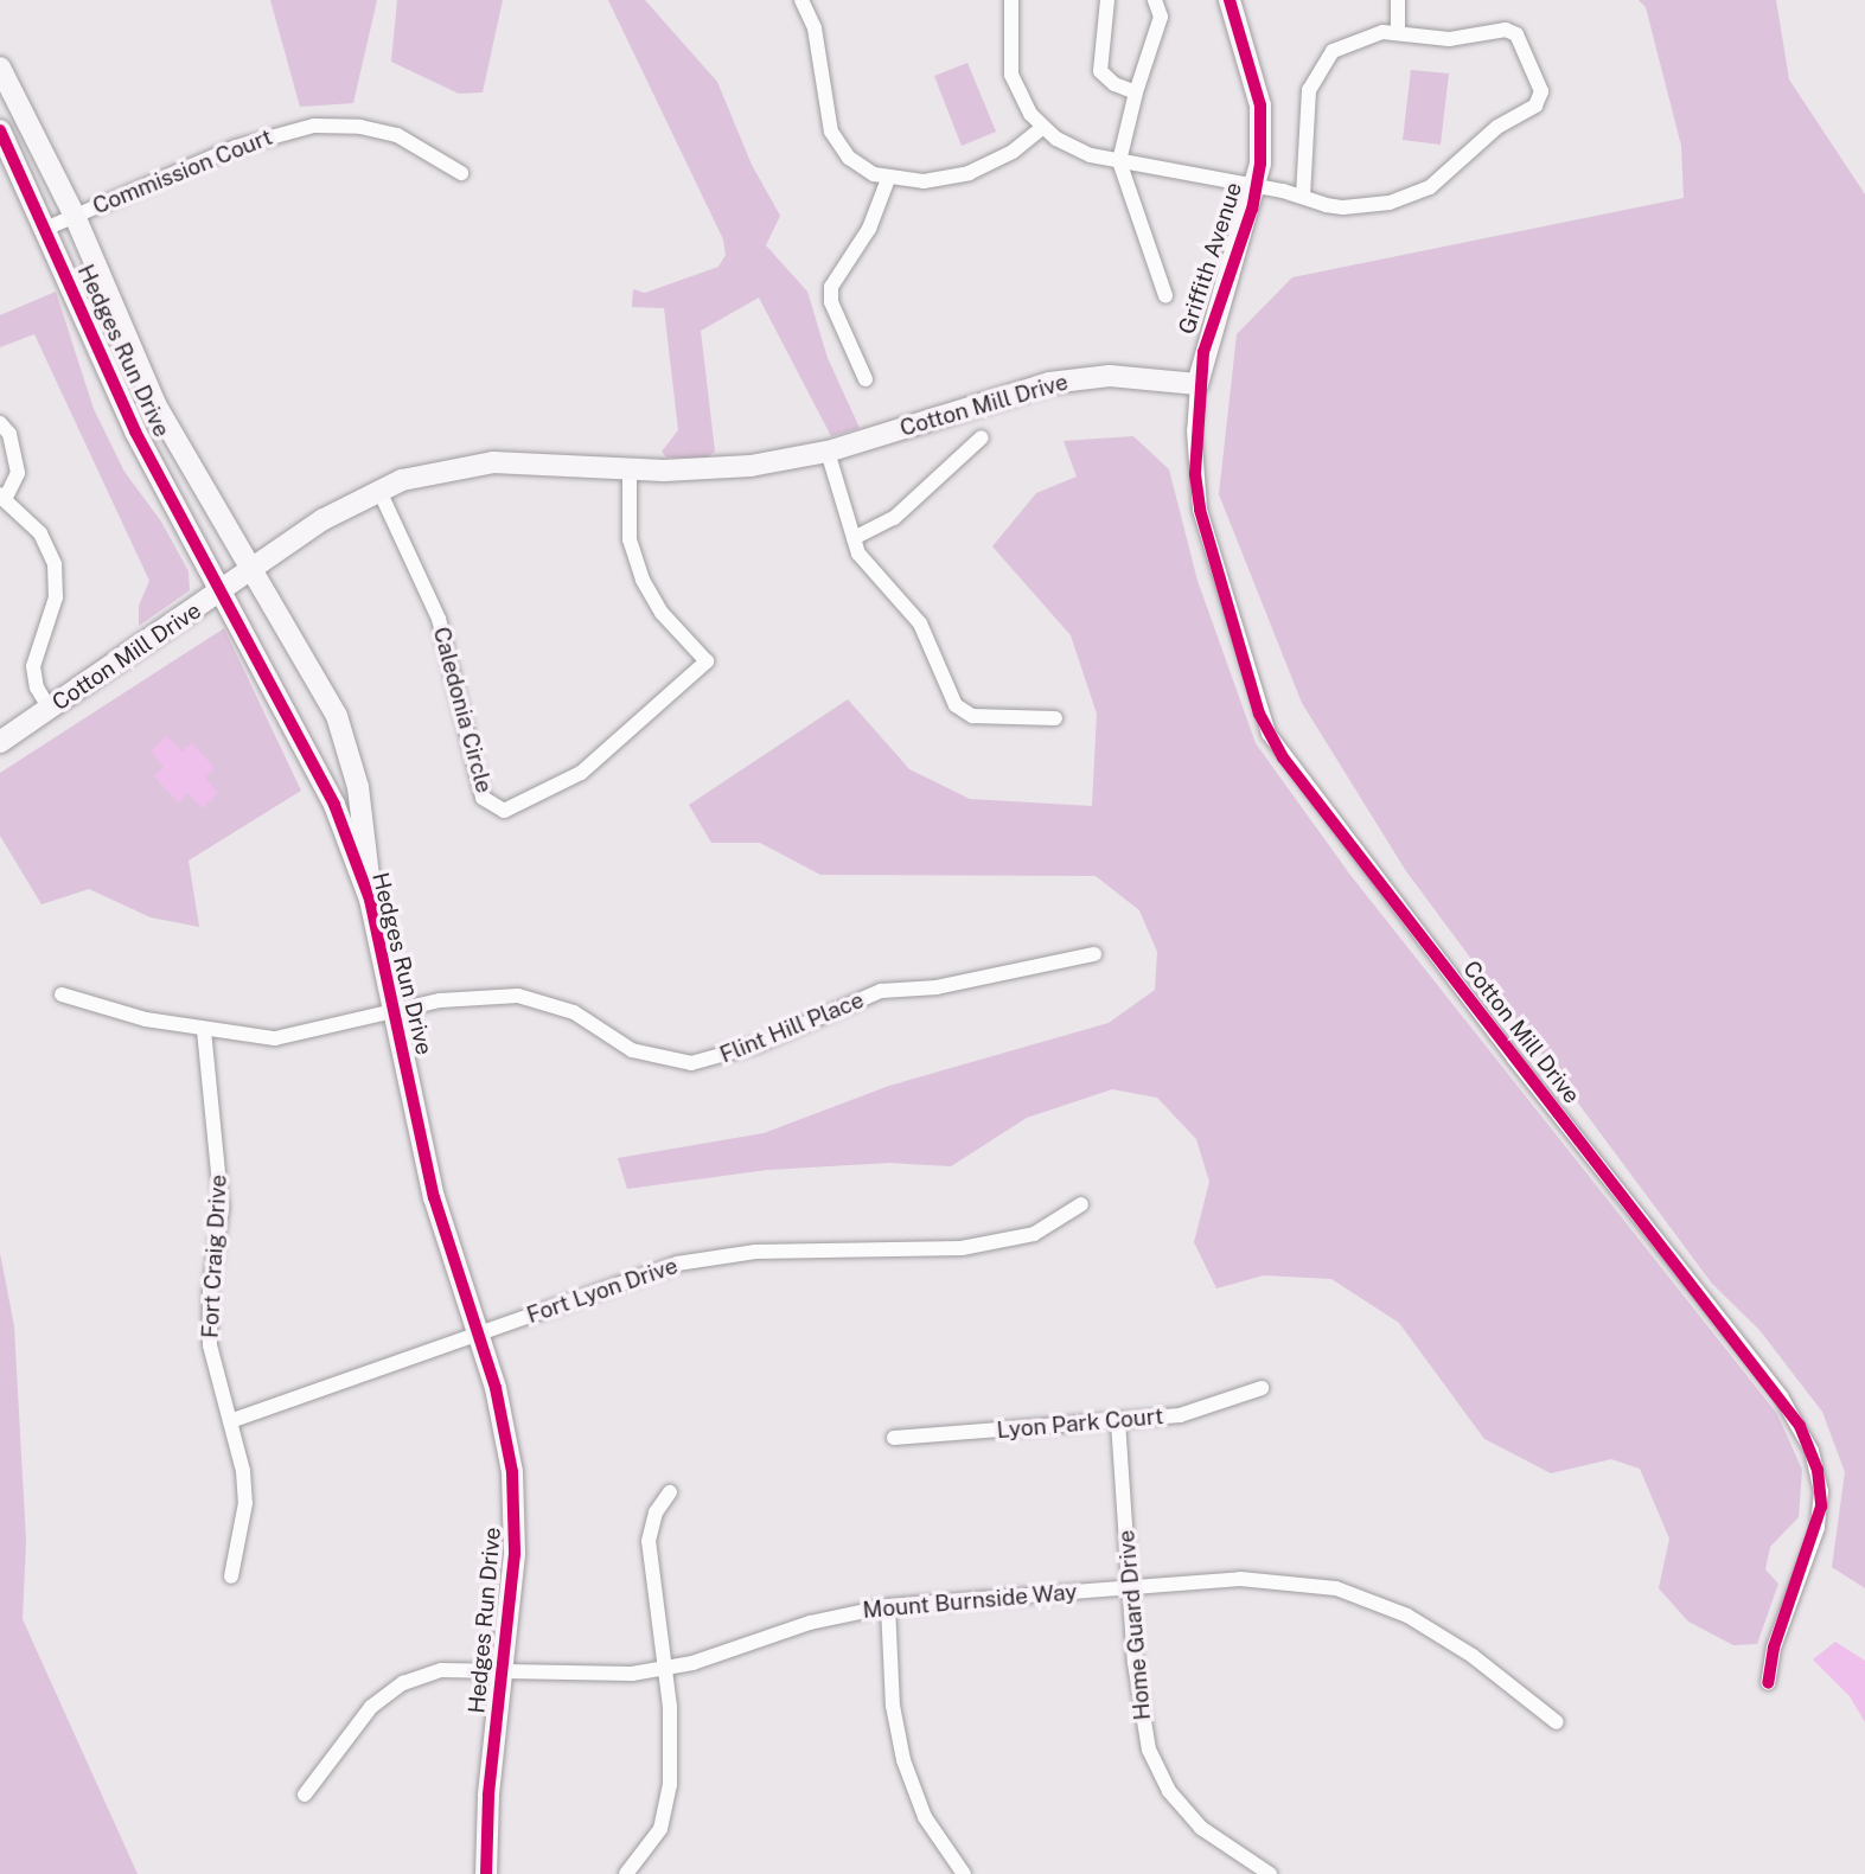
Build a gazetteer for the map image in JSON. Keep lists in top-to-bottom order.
{
  "streets": {
    "street": [
      "Commission Court",
      "Griffith Avenue",
      "Hedges Run Drive",
      "Cotton Mill Drive",
      "Caledonia Circle",
      "Flint Hill Place",
      "Fort Craig Drive",
      "Fort Lyon Drive",
      "Lyon Park Court",
      "Mount Burnside Way",
      "Home Guard Drive"
    ]
  },
  "crossings": [
    ["Commission Court", "Hedges Run Drive"],
    ["Griffith Avenue", "Cotton Mill Drive"],
    ["Hedges Run Drive", "Cotton Mill Drive"],
    ["Hedges Run Drive", "Flint Hill Place"],
    ["Hedges Run Drive", "Fort Lyon Drive"],
    ["Hedges Run Drive", "Mount Burnside Way"],
    ["Cotton Mill Drive", "Caledonia Circle"],
    ["Flint Hill Place", "Fort Craig Drive"],
    ["Fort Craig Drive", "Fort Lyon Drive"],
    ["Lyon Park Court", "Home Guard Drive"],
    ["Mount Burnside Way", "Home Guard Drive"]
  ]
}
